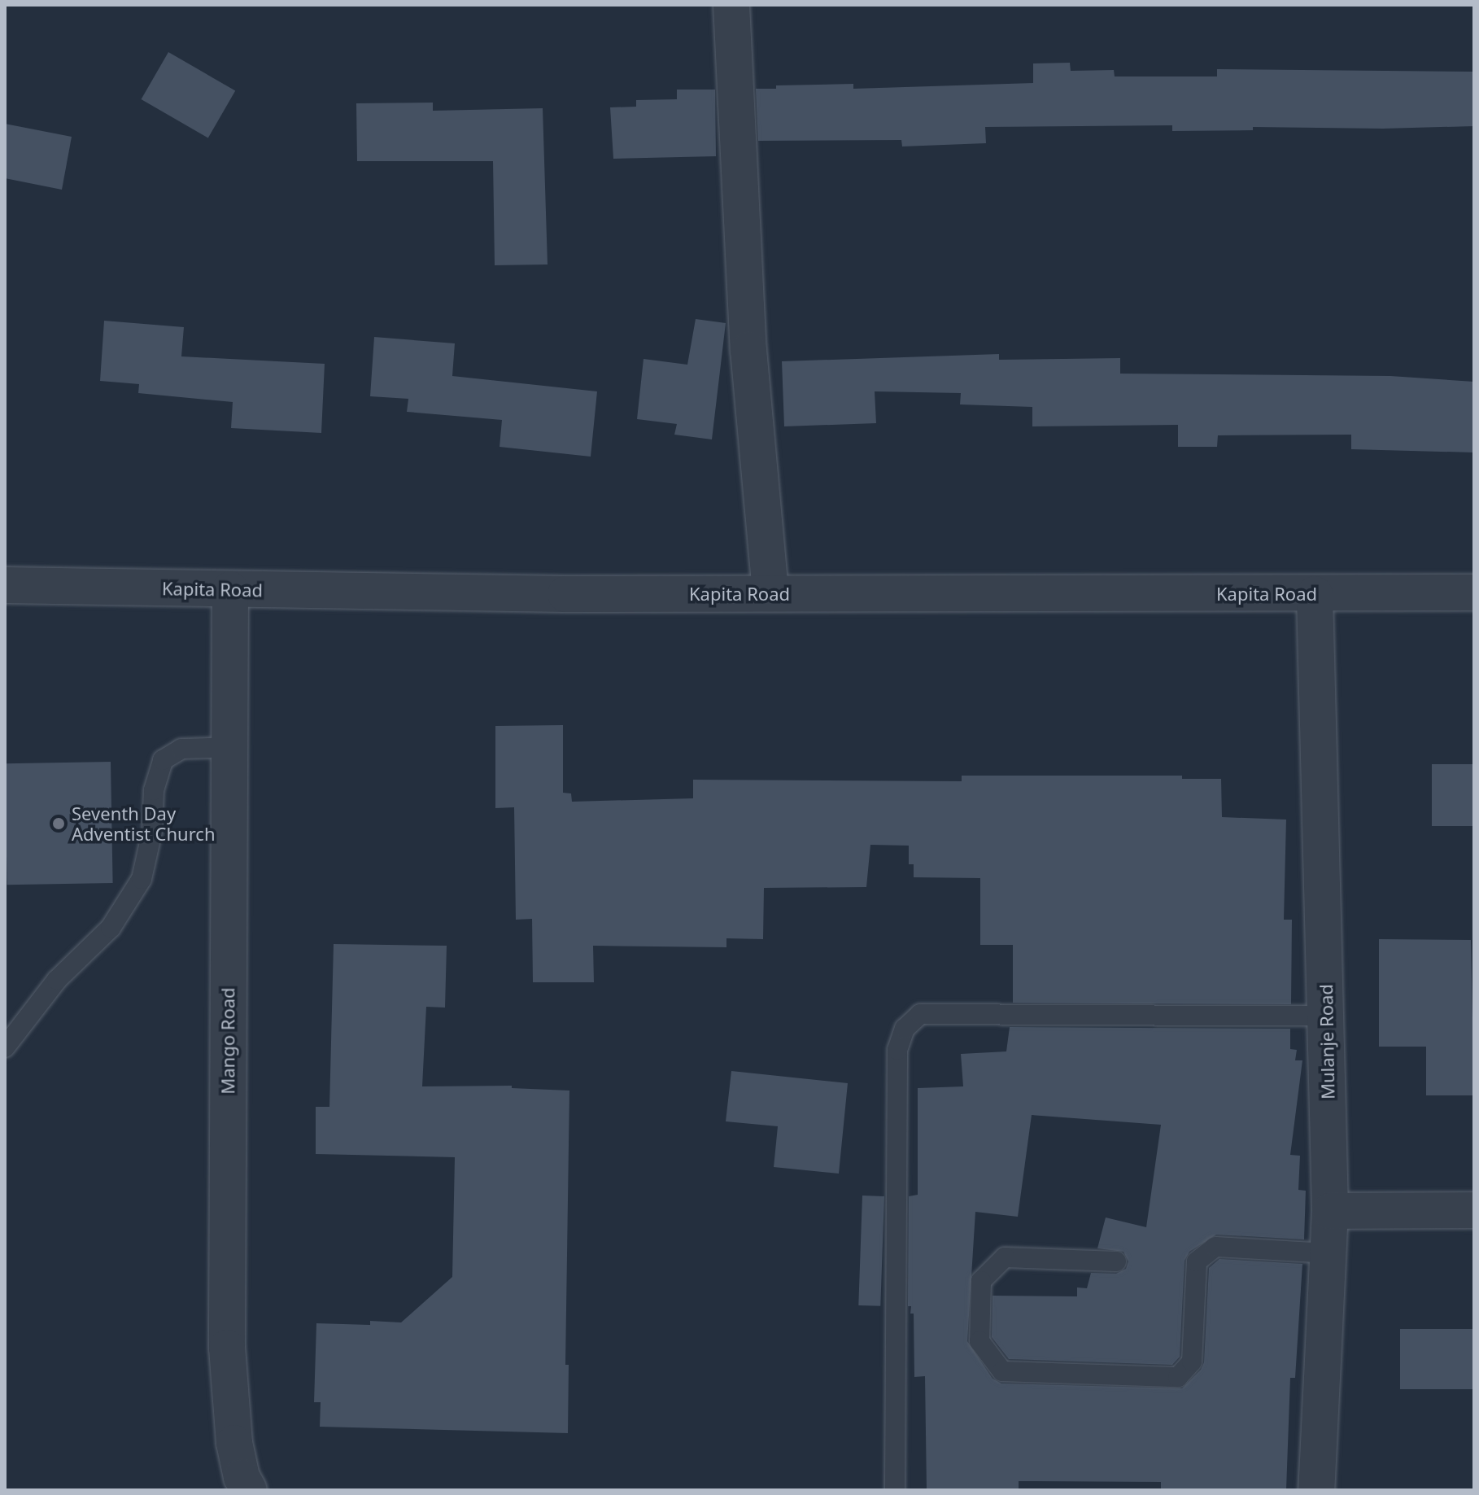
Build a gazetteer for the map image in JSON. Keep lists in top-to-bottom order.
{
  "streets": {
    "street": ["Kapita Road", "Mango Road", "Mulanje Road"]
  },
  "crossings": [
    ["Kapita Road", "Mango Road"],
    ["Kapita Road", "Mulanje Road"]
  ],
  "places": ["Seventh Day Adventist Church"]
}
